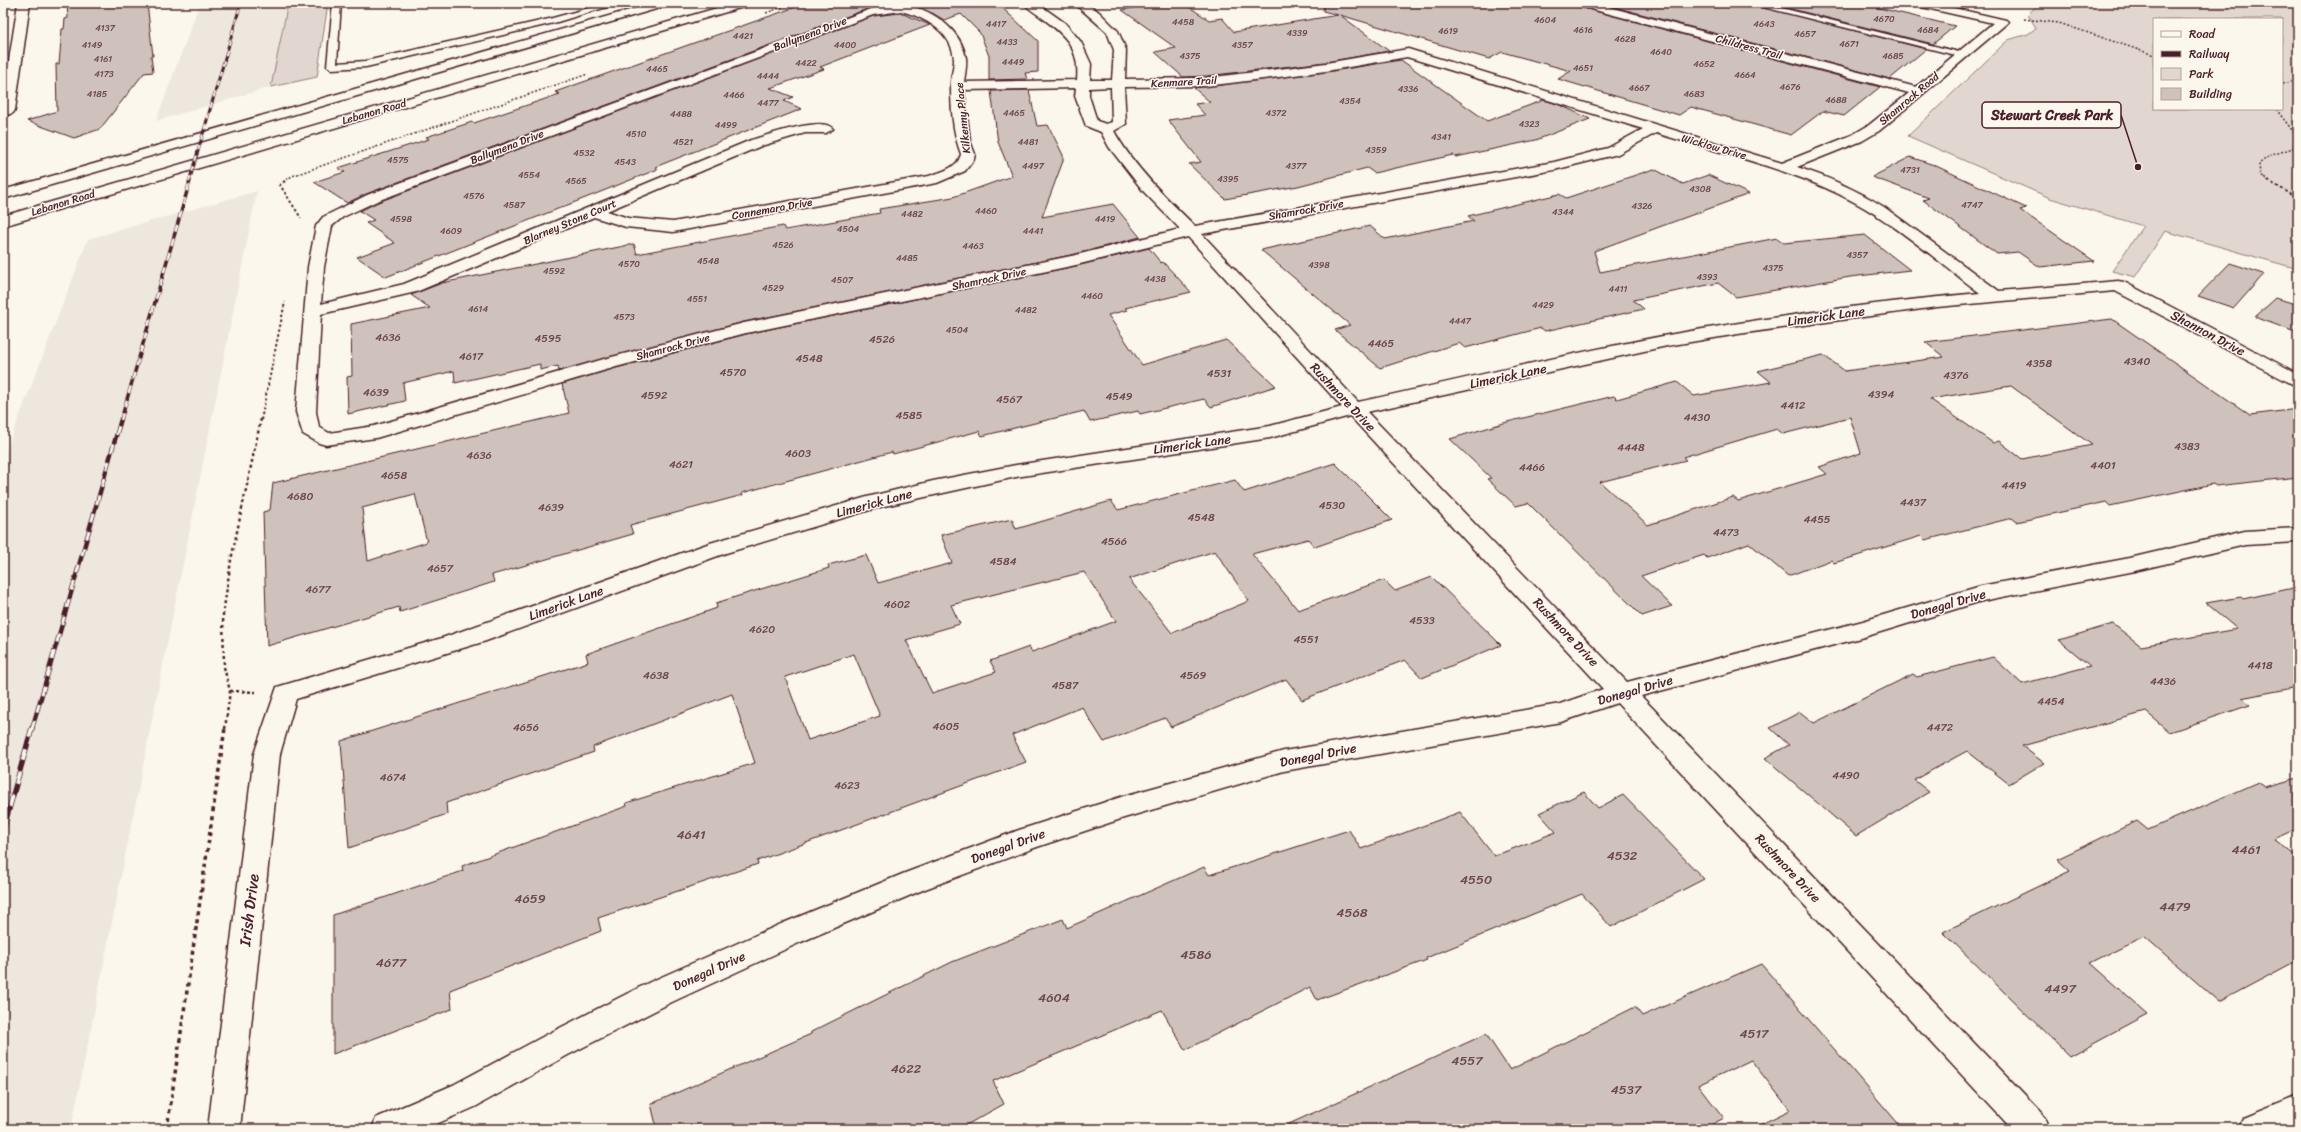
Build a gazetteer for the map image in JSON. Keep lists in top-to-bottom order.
{
  "streets": {
    "street": [
      "Ballymena Drive",
      "Childress Trail",
      "Kenmare Trail",
      "Shamrock Road",
      "Lebanon Road",
      "Kilkenny Place",
      "Wicklow Drive",
      "Connemara Drive",
      "Shamrock Drive",
      "Blarney Stone Court",
      "Limerick Lane",
      "Shannon Drive",
      "Rushmore Drive",
      "Donegal Drive",
      "Irish Drive"
    ]
  },
  "crossings": [
    ["Ballymena Drive", "Kilkenny Place"],
    ["Ballymena Drive", "Shamrock Drive"],
    ["Ballymena Drive", "Blarney Stone Court"],
    ["Childress Trail", "Shamrock Road"],
    ["Kenmare Trail", "Kilkenny Place"],
    ["Kenmare Trail", "Wicklow Drive"],
    ["Kenmare Trail", "Rushmore Drive"],
    ["Shamrock Road", "Wicklow Drive"],
    ["Kilkenny Place", "Connemara Drive"],
    ["Wicklow Drive", "Shamrock Drive"],
    ["Wicklow Drive", "Limerick Lane"],
    ["Connemara Drive", "Blarney Stone Court"],
    ["Shamrock Drive", "Rushmore Drive"],
    ["Limerick Lane", "Shannon Drive"],
    ["Limerick Lane", "Rushmore Drive"],
    ["Limerick Lane", "Irish Drive"],
    ["Rushmore Drive", "Donegal Drive"]
  ],
  "places": ["Stewart Creek Park"],
  "house_numbers": [
    "4670",
    "4604",
    "4458",
    "4417",
    "4643",
    "4137",
    "4616",
    "4684",
    "4619",
    "4339",
    "4657",
    "4421",
    "4628",
    "4433",
    "4671",
    "4149",
    "4400",
    "4357",
    "4640",
    "4375",
    "4685",
    "4161",
    "4449",
    "4422",
    "4652",
    "4651",
    "4465",
    "4173",
    "4664",
    "4444",
    "4676",
    "4667",
    "4336",
    "4185",
    "4683",
    "4466",
    "4688",
    "4354",
    "4477",
    "4465",
    "4372",
    "4488",
    "4323",
    "4499",
    "4510",
    "4341",
    "4521",
    "4481",
    "4359",
    "4532",
    "4575",
    "4543",
    "4497",
    "4377",
    "4731",
    "4554",
    "4395",
    "4565",
    "4308",
    "4576",
    "4587",
    "4747",
    "4326",
    "4460",
    "4344",
    "4482",
    "4598",
    "4419",
    "4504",
    "4609",
    "4441",
    "4526",
    "4463",
    "4357",
    "4485",
    "4548",
    "4570",
    "4398",
    "4375",
    "4592",
    "4393",
    "4438",
    "4507",
    "4529",
    "4411",
    "4460",
    "4551",
    "4429",
    "4614",
    "4482",
    "4573",
    "4447",
    "4504",
    "4636",
    "4595",
    "4526",
    "4465",
    "4617",
    "4548",
    "4340",
    "4358",
    "4570",
    "4531",
    "4376",
    "4639",
    "4394",
    "4592",
    "4549",
    "4567",
    "4412",
    "4585",
    "4430",
    "4383",
    "4448",
    "4603",
    "4636",
    "4621",
    "4401",
    "4466",
    "4658",
    "4419",
    "4680",
    "4437",
    "4530",
    "4639",
    "4548",
    "4455",
    "4473",
    "4566",
    "4584",
    "4657",
    "4677",
    "4602",
    "4533",
    "4620",
    "4551",
    "4418",
    "4638",
    "4569",
    "4436",
    "4587",
    "4454",
    "4605",
    "4656",
    "4472",
    "4490",
    "4674",
    "4623",
    "4641",
    "4461",
    "4532",
    "4550",
    "4659",
    "4479",
    "4568",
    "4586",
    "4677",
    "4497",
    "4604",
    "4517",
    "4557",
    "4622",
    "4537"
  ],
  "legend": [
    "Road",
    "Railway",
    "Park",
    "Building"
  ]
}
